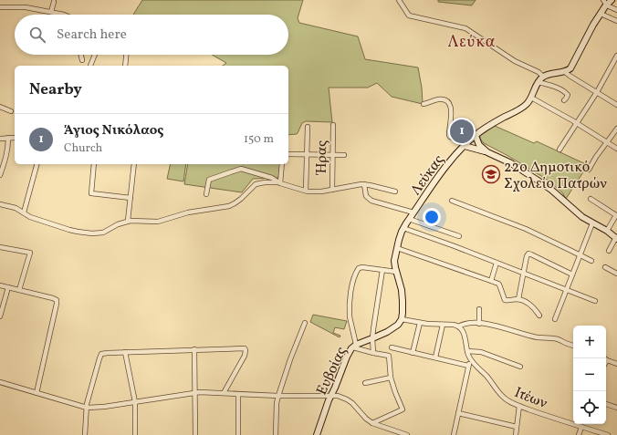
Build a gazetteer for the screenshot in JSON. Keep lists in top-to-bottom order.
{
  "streets": {
    "main road": ["Λεύκας", "Ευβοίας"],
    "street": ["Ήρας", "Ιτέων"]
  },
  "crossings": [
    ["Λεύκας", "Ευβοίας"]
  ],
  "districts": ["Λεύκα"],
  "places": {
    "school or university": ["22ο Δημοτικό Σχολείο Πατρών"]
  },
  "page": {
    "search": "Search here",
    "heading": "Nearby",
    "list": [
      {
        "mark": "1",
        "name": "Άγιος Νικόλαος",
        "note": "Church",
        "value": "150 m"
      }
    ],
    "pins": "1",
    "map_buttons": ["+", "−"]
  }
}
